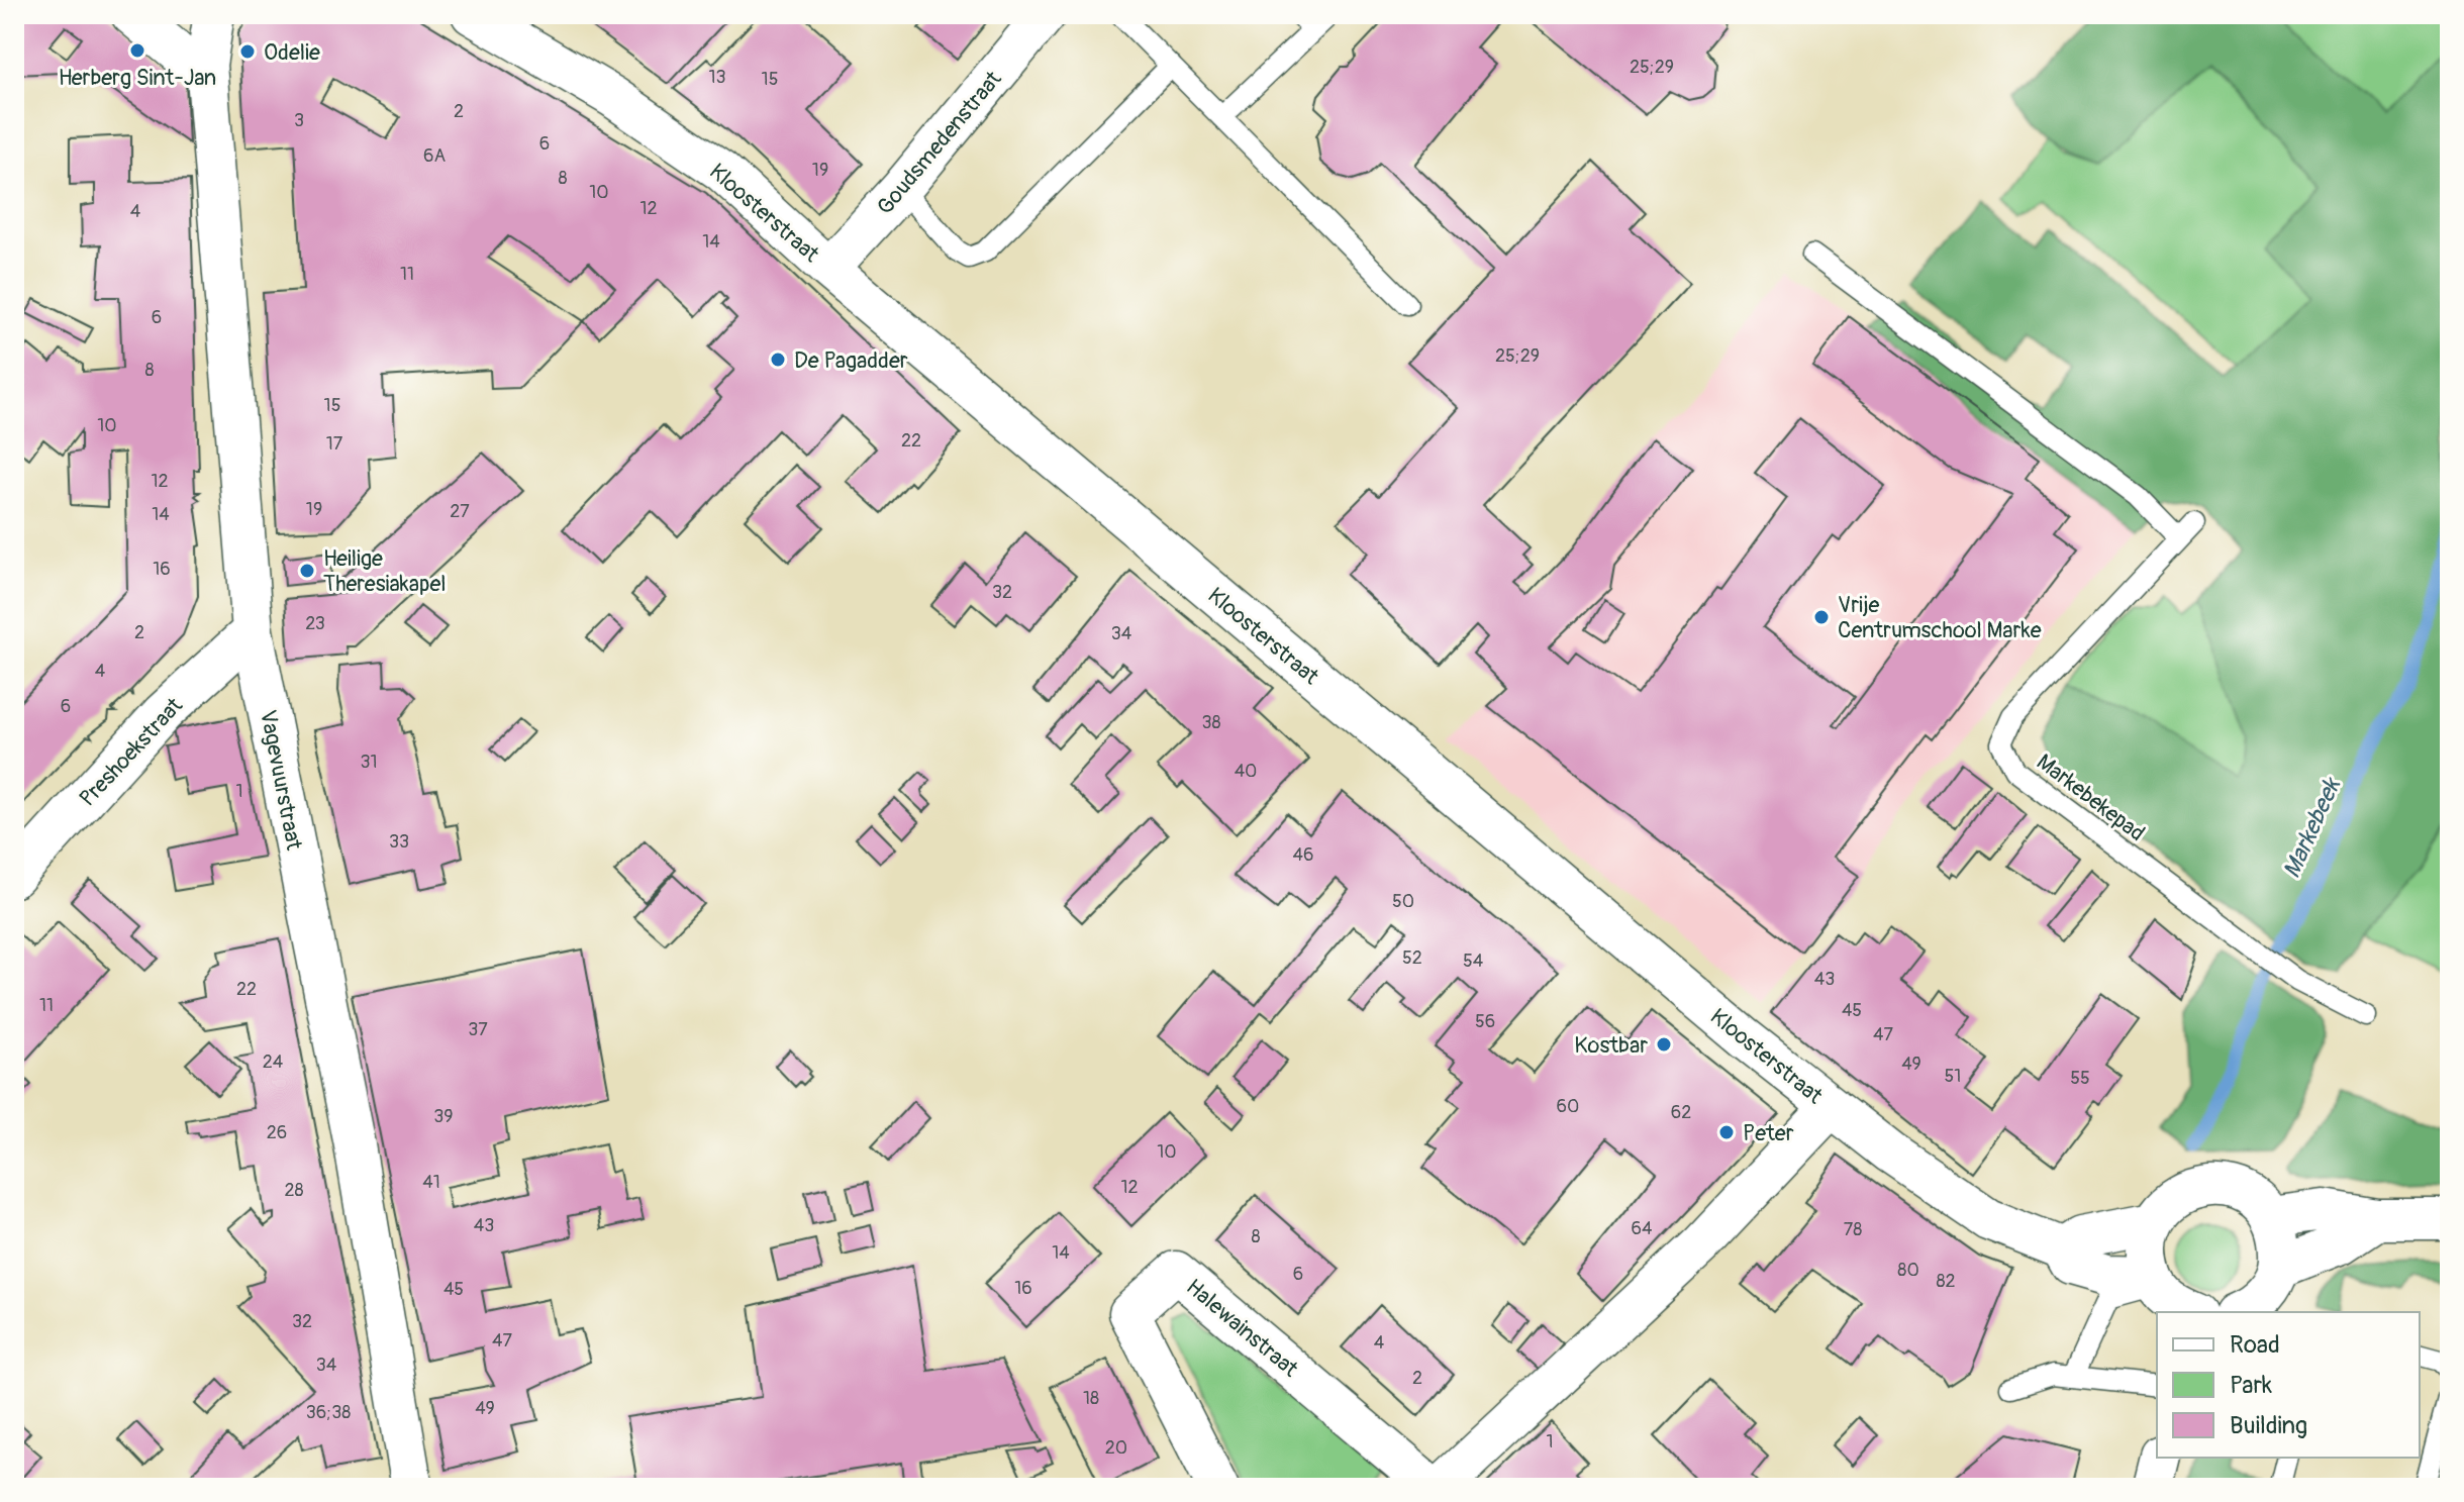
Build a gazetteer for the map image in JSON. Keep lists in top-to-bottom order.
{
  "streets": {
    "street": [
      "Goudsmedenstraat",
      "Kloosterstraat",
      "Preshoekstraat",
      "Vagevuurstraat",
      "Halewainstraat"
    ],
    "lane": ["Markebekepad"]
  },
  "crossings": [
    ["Goudsmedenstraat", "Kloosterstraat"],
    ["Preshoekstraat", "Vagevuurstraat"]
  ],
  "water": ["Markebeek"],
  "places": [
    "Herberg Sint-Jan",
    "Odelie",
    "De Pagadder",
    "Heilige Theresiakapel",
    "Vrije Centrumschool Marke",
    "Kostbar",
    "Peter"
  ],
  "house_numbers": [
    "25;29",
    "13",
    "15",
    "2",
    "3",
    "6",
    "6A",
    "19",
    "8",
    "10",
    "12",
    "4",
    "14",
    "11",
    "6",
    "25;29",
    "8",
    "15",
    "10",
    "22",
    "17",
    "12",
    "19",
    "27",
    "14",
    "16",
    "32",
    "23",
    "2",
    "34",
    "4",
    "6",
    "38",
    "31",
    "40",
    "1",
    "33",
    "46",
    "50",
    "52",
    "54",
    "43",
    "22",
    "11",
    "45",
    "56",
    "37",
    "47",
    "24",
    "49",
    "51",
    "55",
    "60",
    "62",
    "39",
    "26",
    "10",
    "41",
    "12",
    "28",
    "43",
    "64",
    "78",
    "8",
    "14",
    "80",
    "6",
    "82",
    "16",
    "45",
    "32",
    "47",
    "4",
    "34",
    "2",
    "18",
    "49",
    "36;38",
    "1",
    "20"
  ],
  "legend": ["Road", "Park", "Building"]
}
